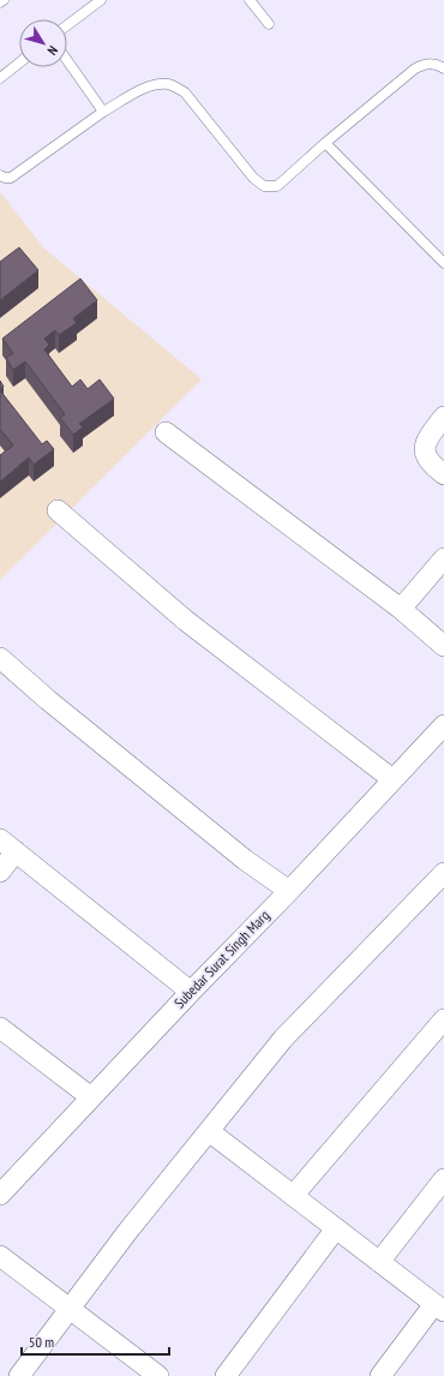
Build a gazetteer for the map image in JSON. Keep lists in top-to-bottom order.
{
  "streets": {
    "street": ["Subedar Surat Singh Marg"]
  },
  "scale_bar": "50 m",
  "north": "bottom right"
}
